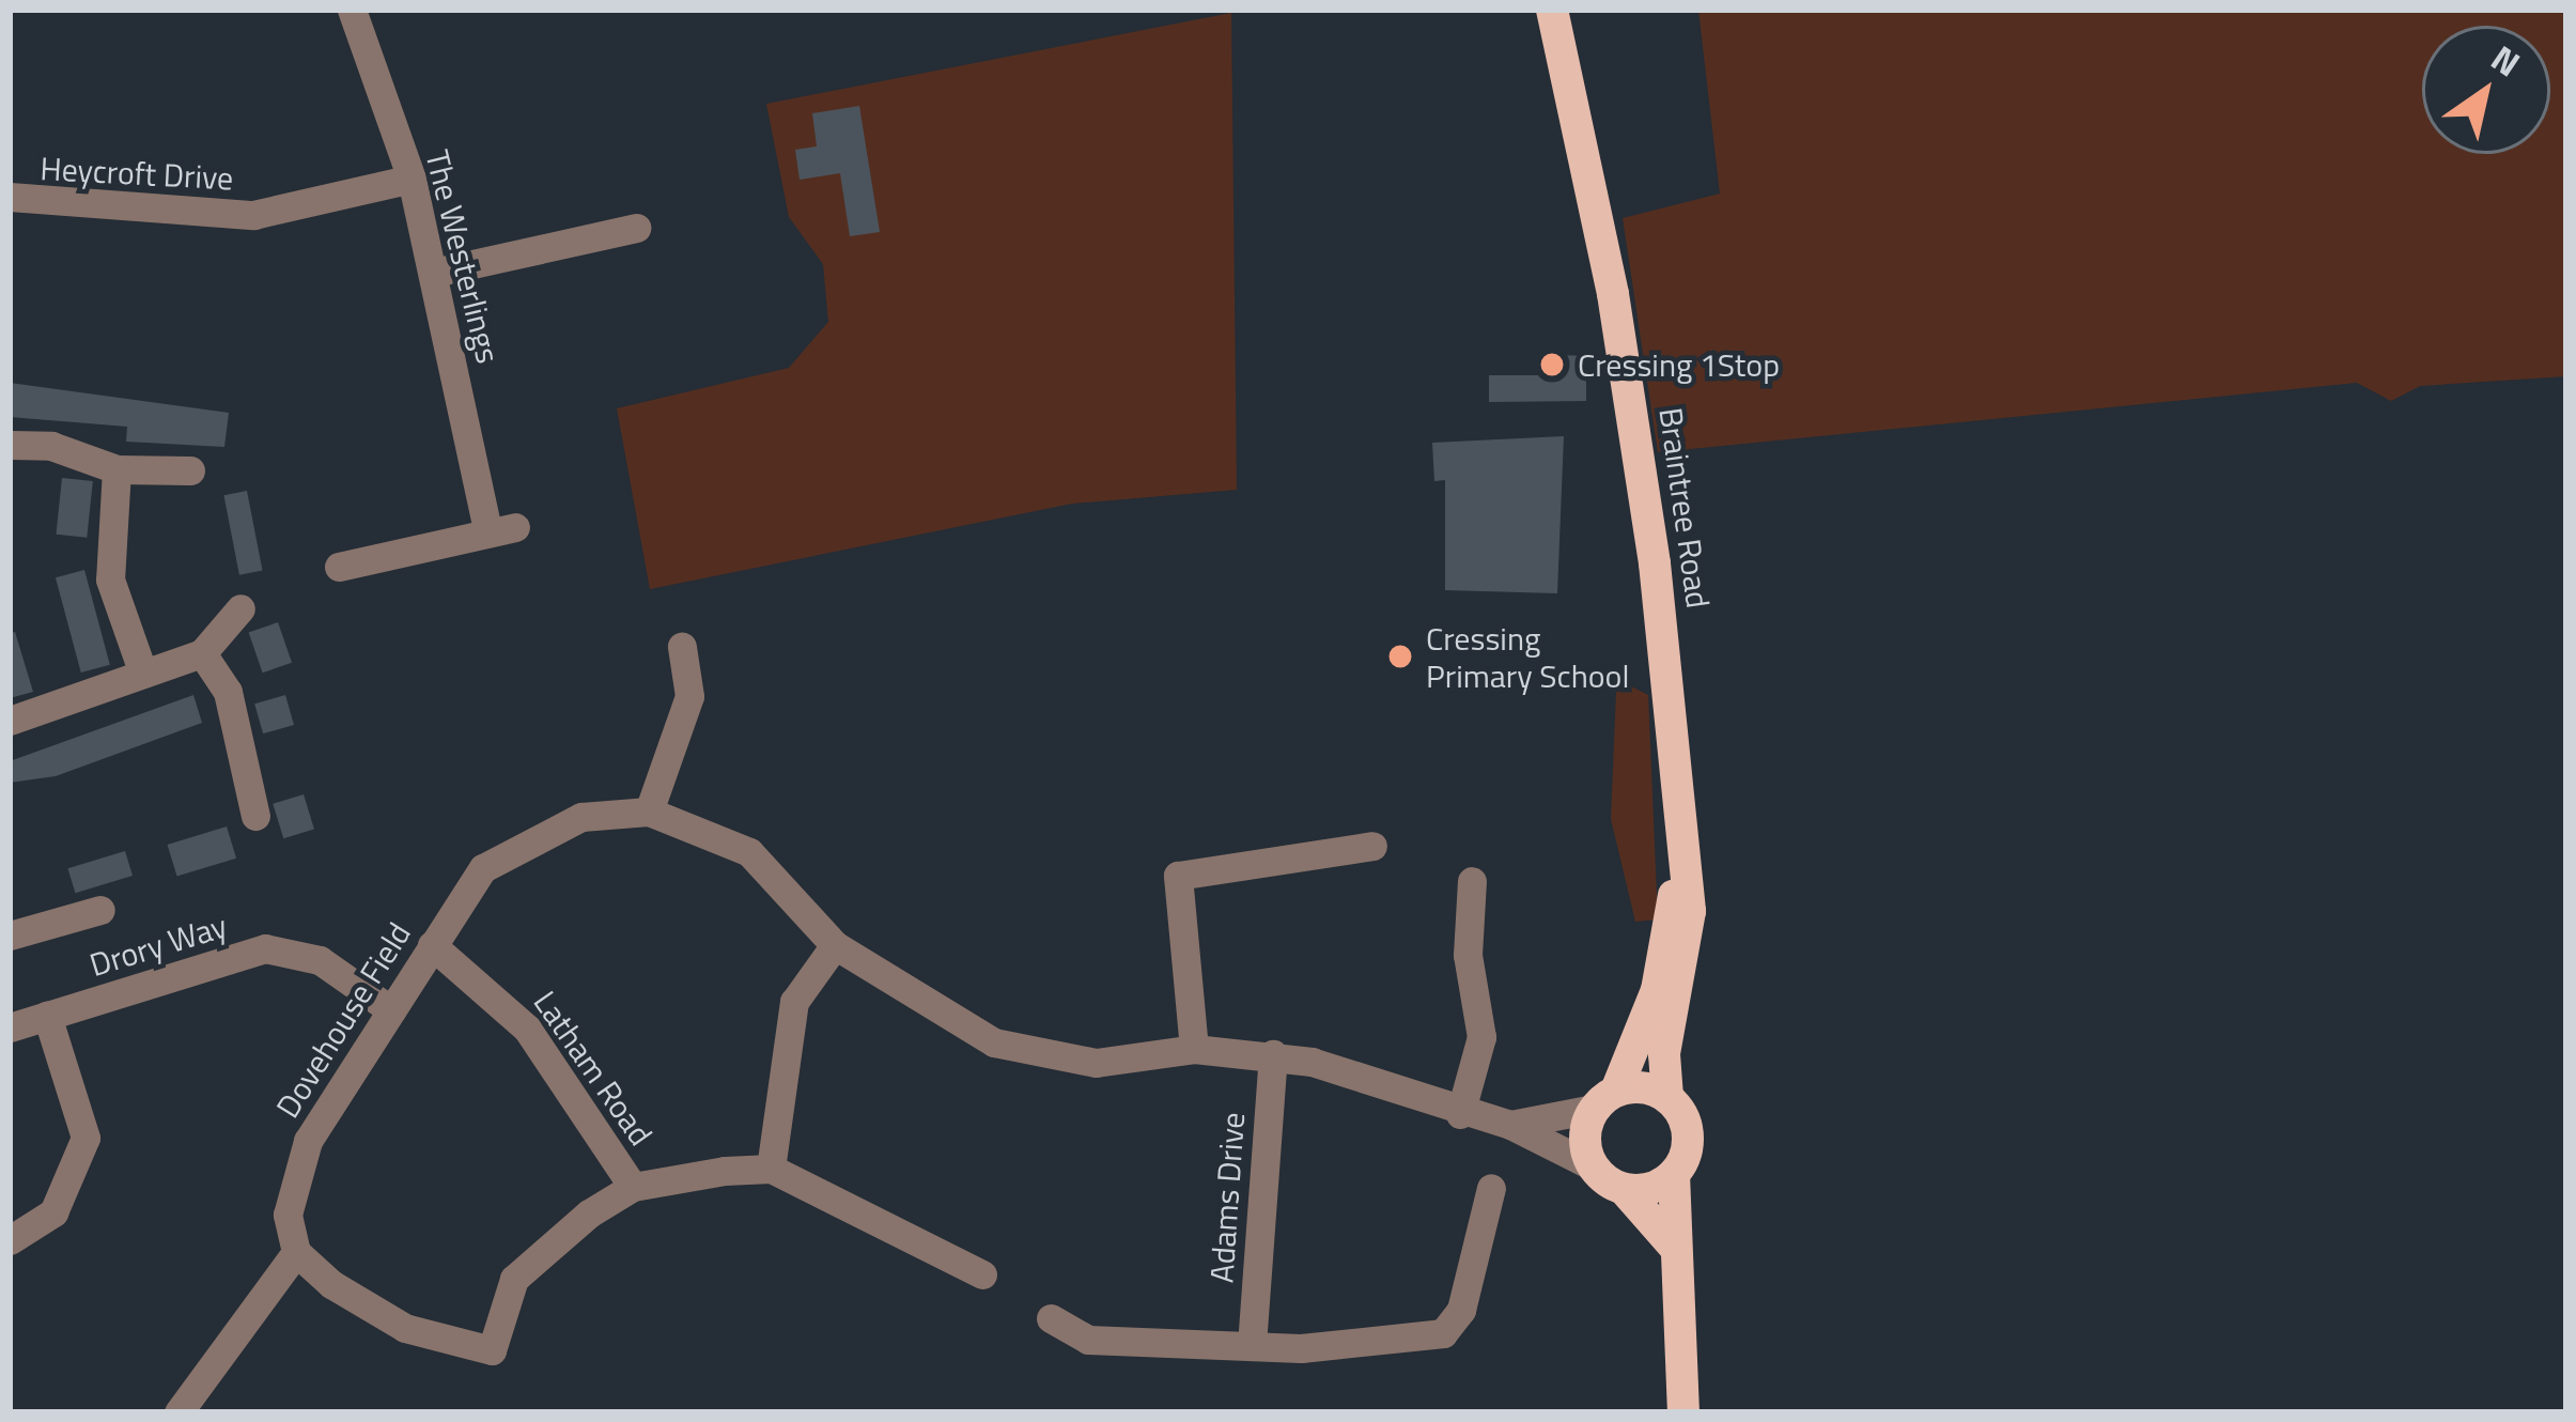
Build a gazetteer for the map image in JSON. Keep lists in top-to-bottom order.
{
  "streets": {
    "main road": ["Braintree Road"],
    "street": [
      "Heycroft Drive",
      "The Westerlings",
      "Drory Way",
      "Dovehouse Field",
      "Latham Road",
      "Adams Drive"
    ]
  },
  "crossings": [
    ["Heycroft Drive", "The Westerlings"],
    ["Braintree Road", "Dovehouse Field"],
    ["Drory Way", "Dovehouse Field"],
    ["Dovehouse Field", "Latham Road"],
    ["Dovehouse Field", "Adams Drive"]
  ],
  "places": ["Cressing 1Stop", "Cressing Primary School"],
  "north": "top right"
}
